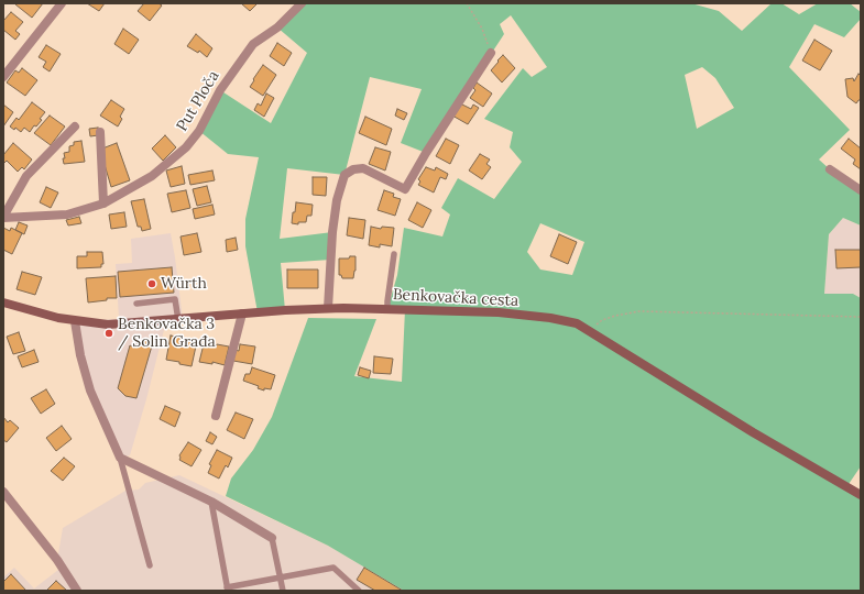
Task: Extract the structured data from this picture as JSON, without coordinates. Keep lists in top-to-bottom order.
{
  "streets": {
    "main road": ["Benkovačka cesta"],
    "street": ["Put Ploča"]
  },
  "places": ["Würth", "Benkovačka 3 / Solin Građa"]
}
